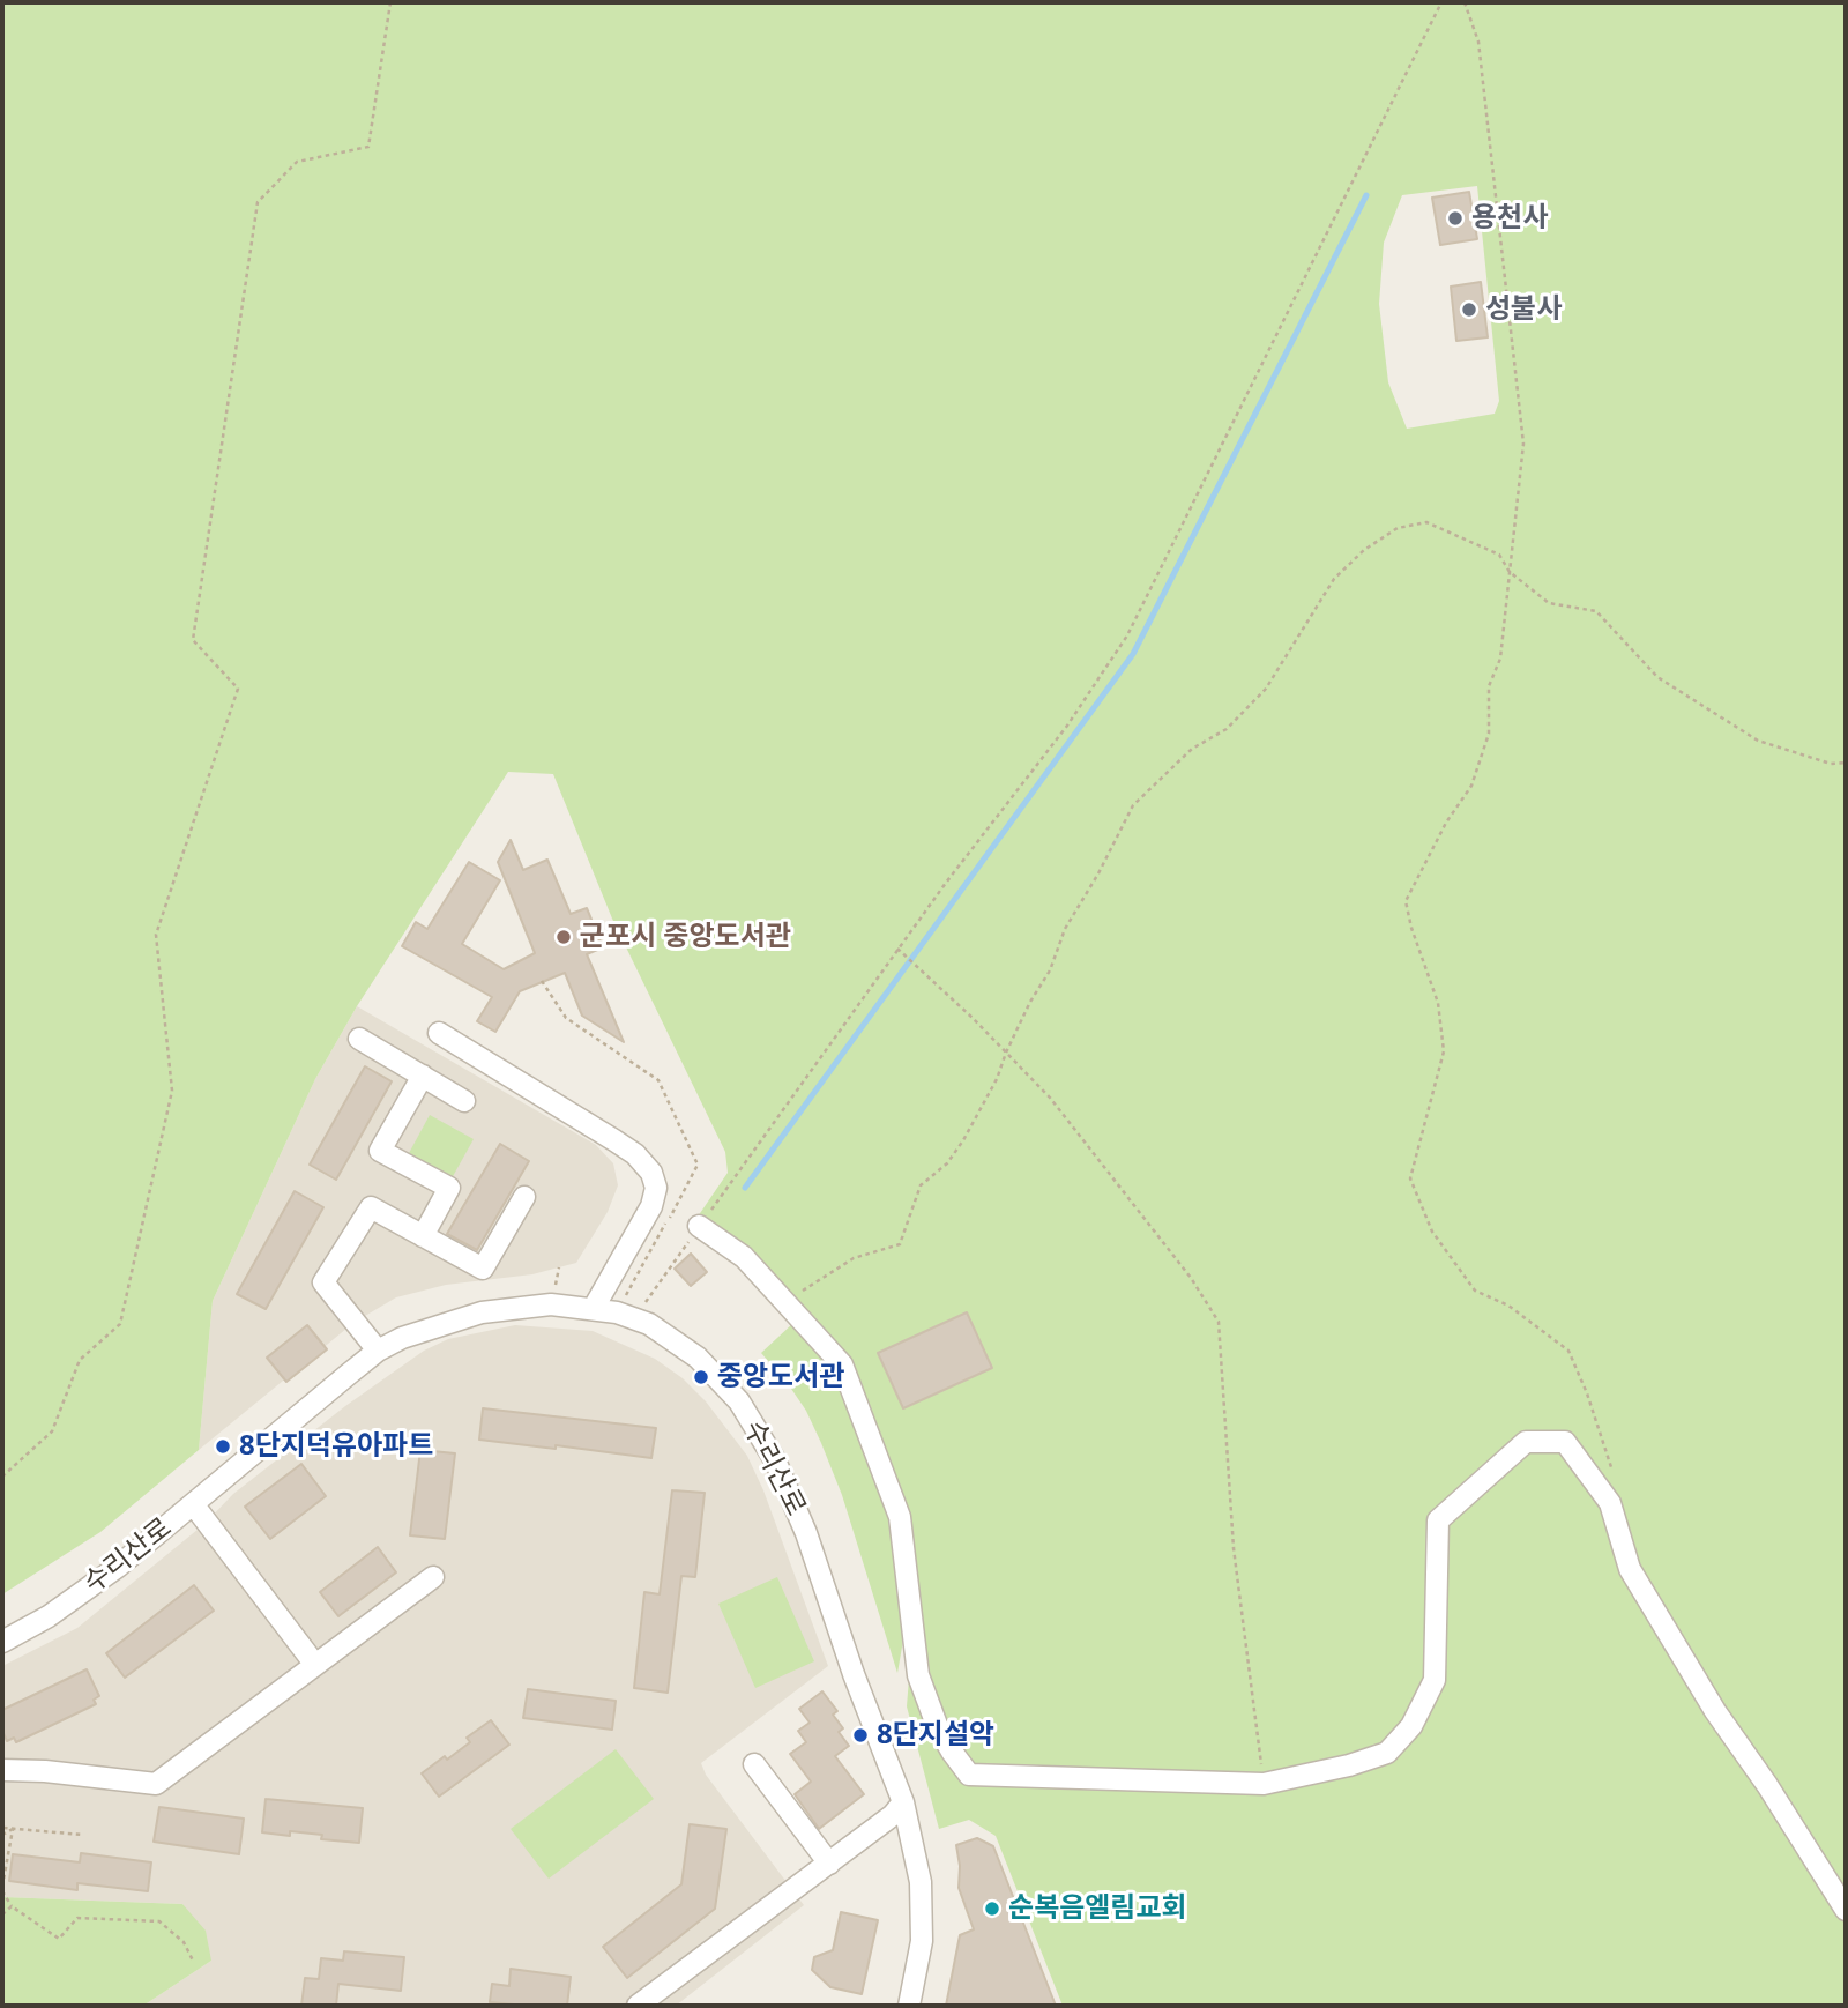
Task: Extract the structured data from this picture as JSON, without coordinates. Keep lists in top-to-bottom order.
{
  "streets": {
    "street": ["수리산로"]
  },
  "places": [
    "용천사",
    "성불사",
    "군포시 중앙도서관",
    "중앙도서관",
    "8단지덕유아파트",
    "8단지설악",
    "순복음엘림교회"
  ]
}
